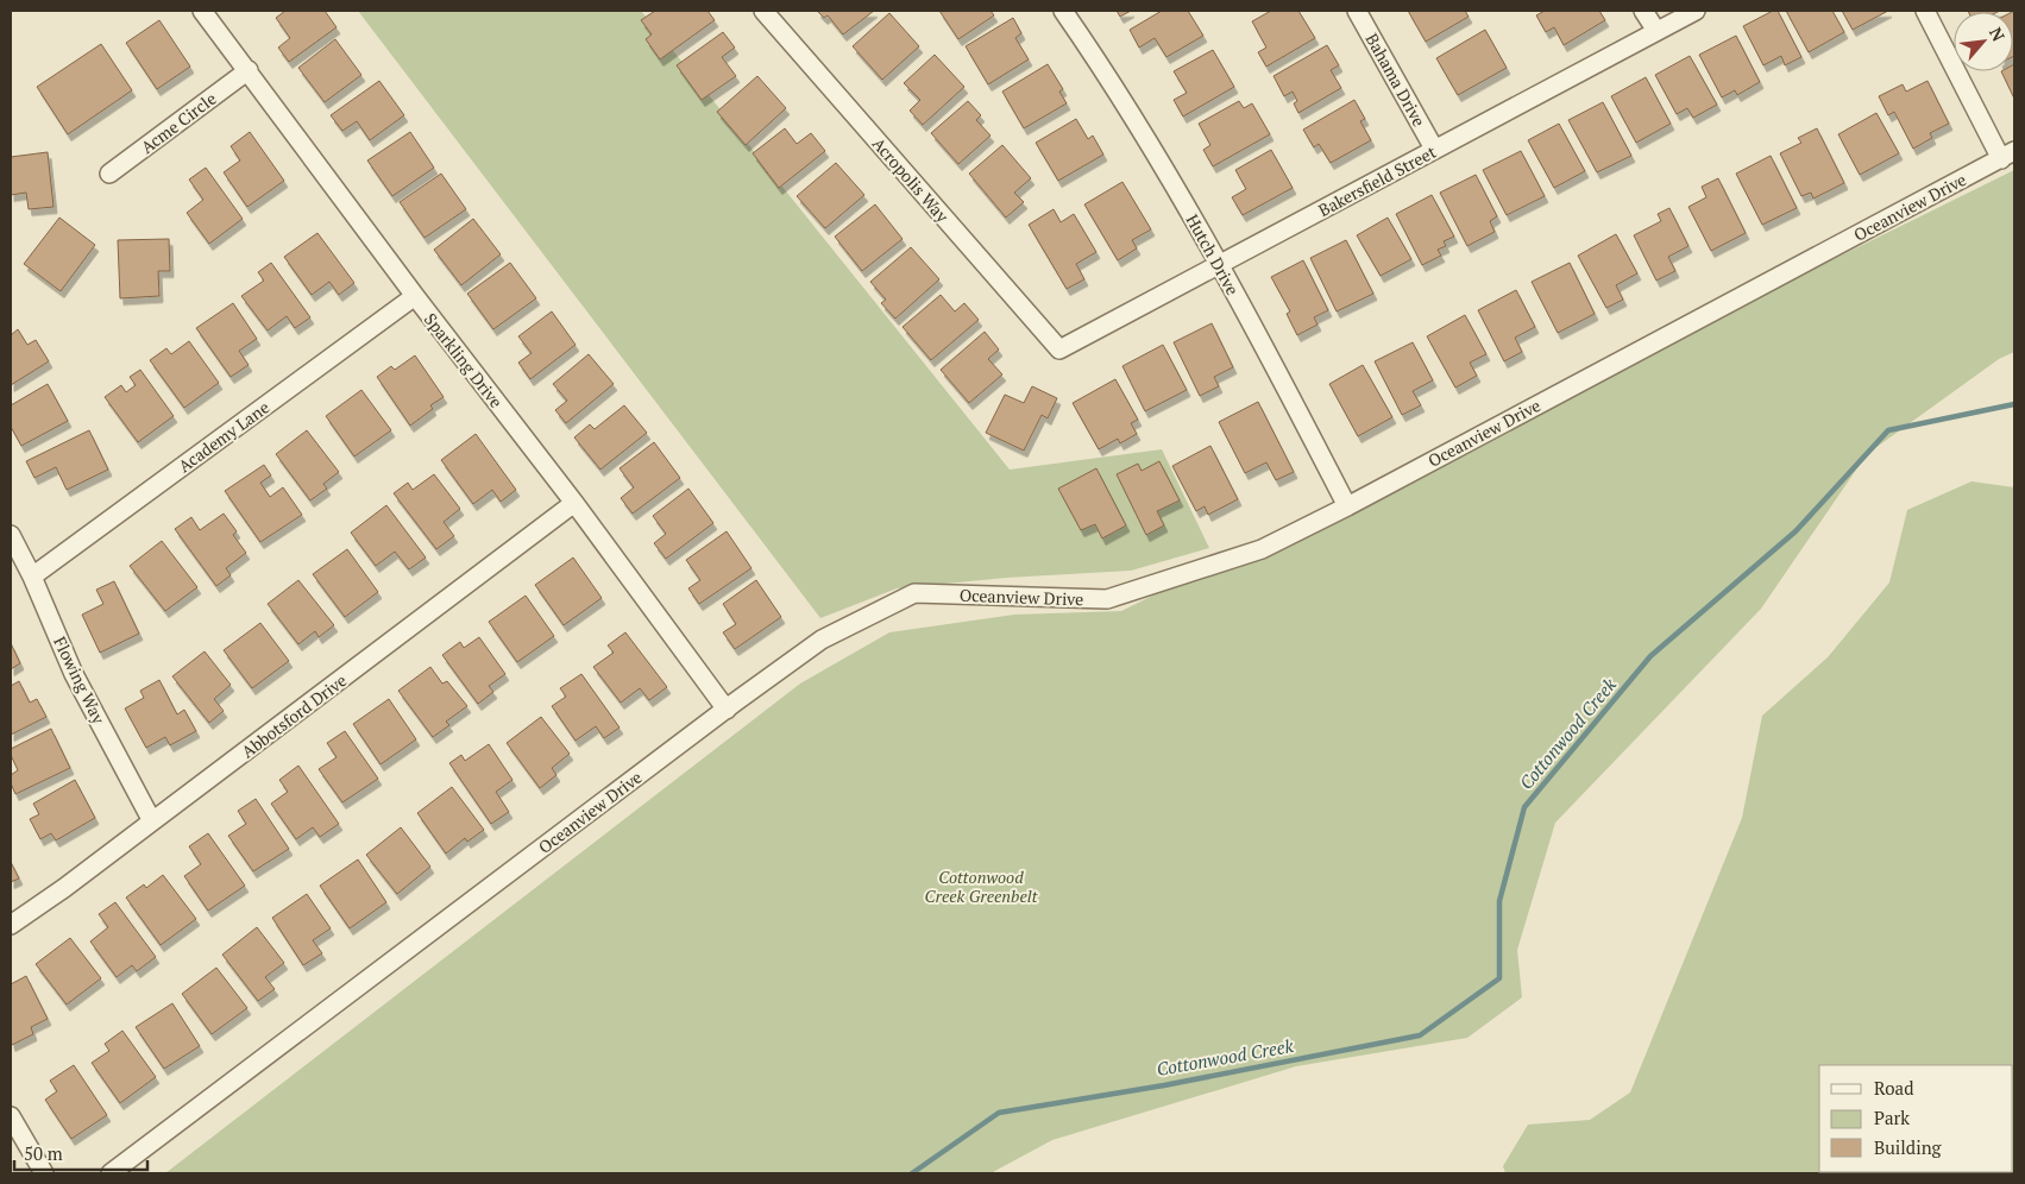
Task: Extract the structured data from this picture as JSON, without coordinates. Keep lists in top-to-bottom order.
{
  "streets": {
    "street": [
      "Bahama Drive",
      "Acme Circle",
      "Acropolis Way",
      "Bakersfield Street",
      "Oceanview Drive",
      "Hutch Drive",
      "Sparkling Drive",
      "Academy Lane",
      "Flowing Way",
      "Abbotsford Drive"
    ]
  },
  "crossings": [
    ["Bahama Drive", "Bakersfield Street"],
    ["Acme Circle", "Sparkling Drive"],
    ["Acropolis Way", "Bakersfield Street"],
    ["Bakersfield Street", "Hutch Drive"],
    ["Oceanview Drive", "Hutch Drive"],
    ["Oceanview Drive", "Sparkling Drive"],
    ["Sparkling Drive", "Academy Lane"],
    ["Sparkling Drive", "Abbotsford Drive"],
    ["Academy Lane", "Flowing Way"],
    ["Flowing Way", "Abbotsford Drive"]
  ],
  "water": ["Cottonwood Creek"],
  "parks": ["Cottonwood Creek Greenbelt"],
  "legend": ["Road", "Park", "Building"],
  "scale_bar": "50 m",
  "north": "top right"
}
